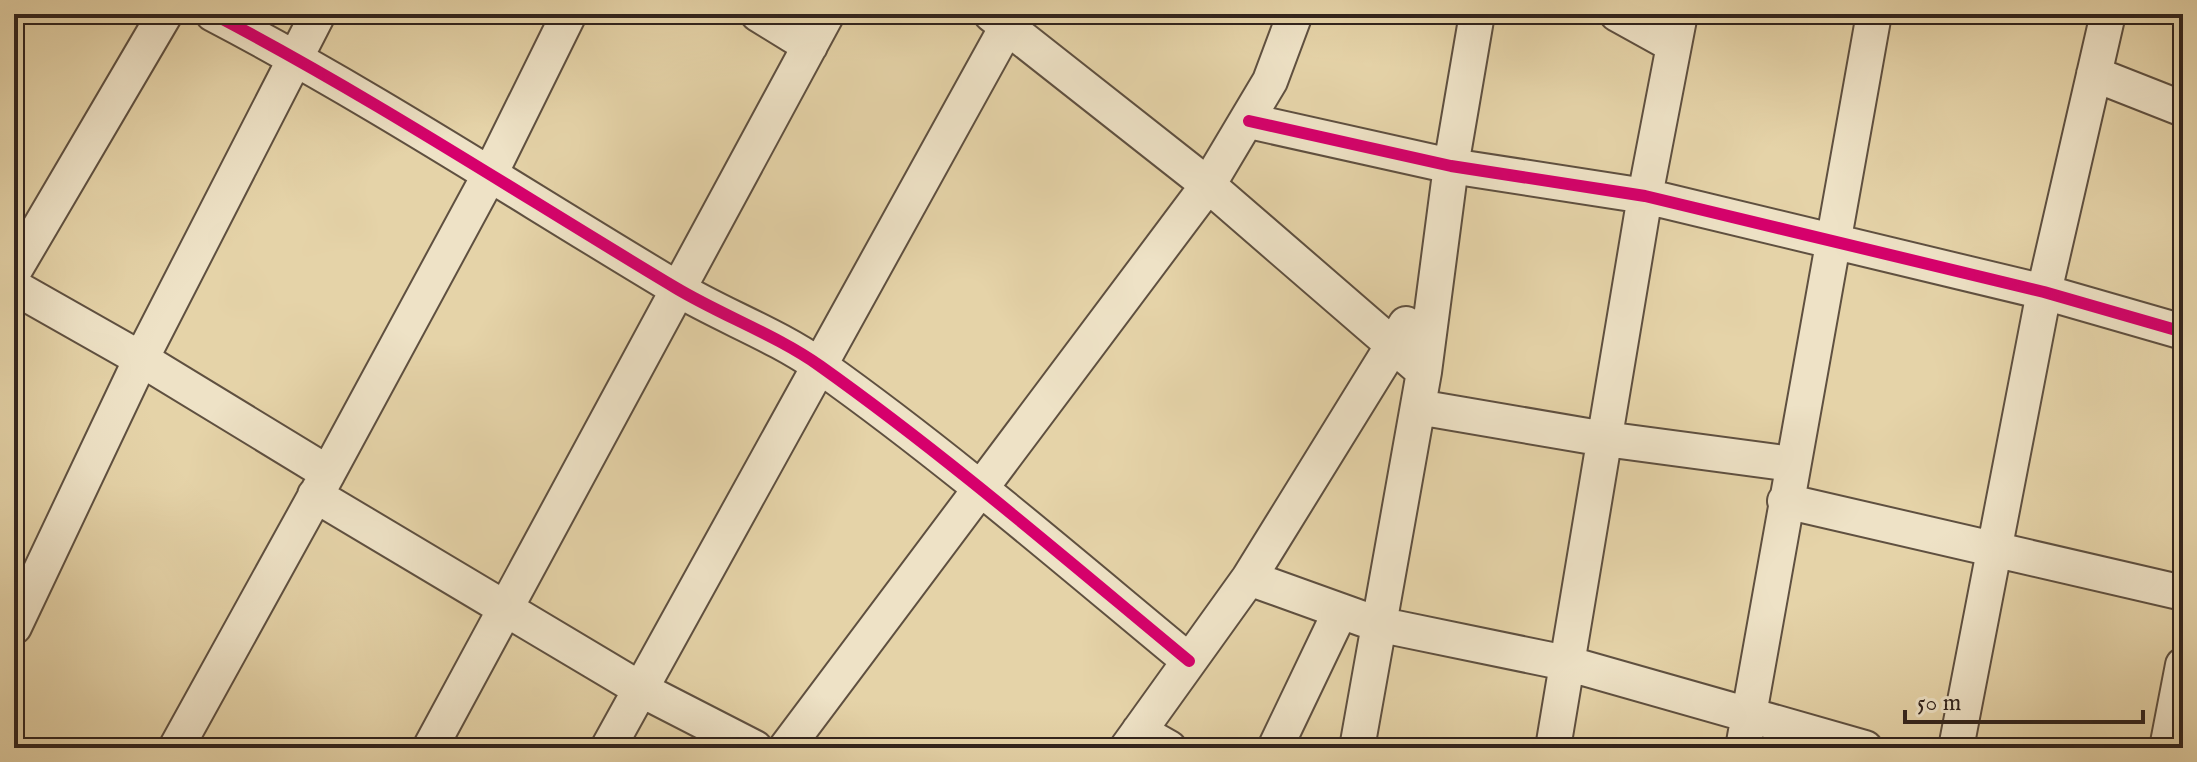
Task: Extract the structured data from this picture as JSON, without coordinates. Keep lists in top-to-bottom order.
{
  "scale_bar": "50 m"
}
